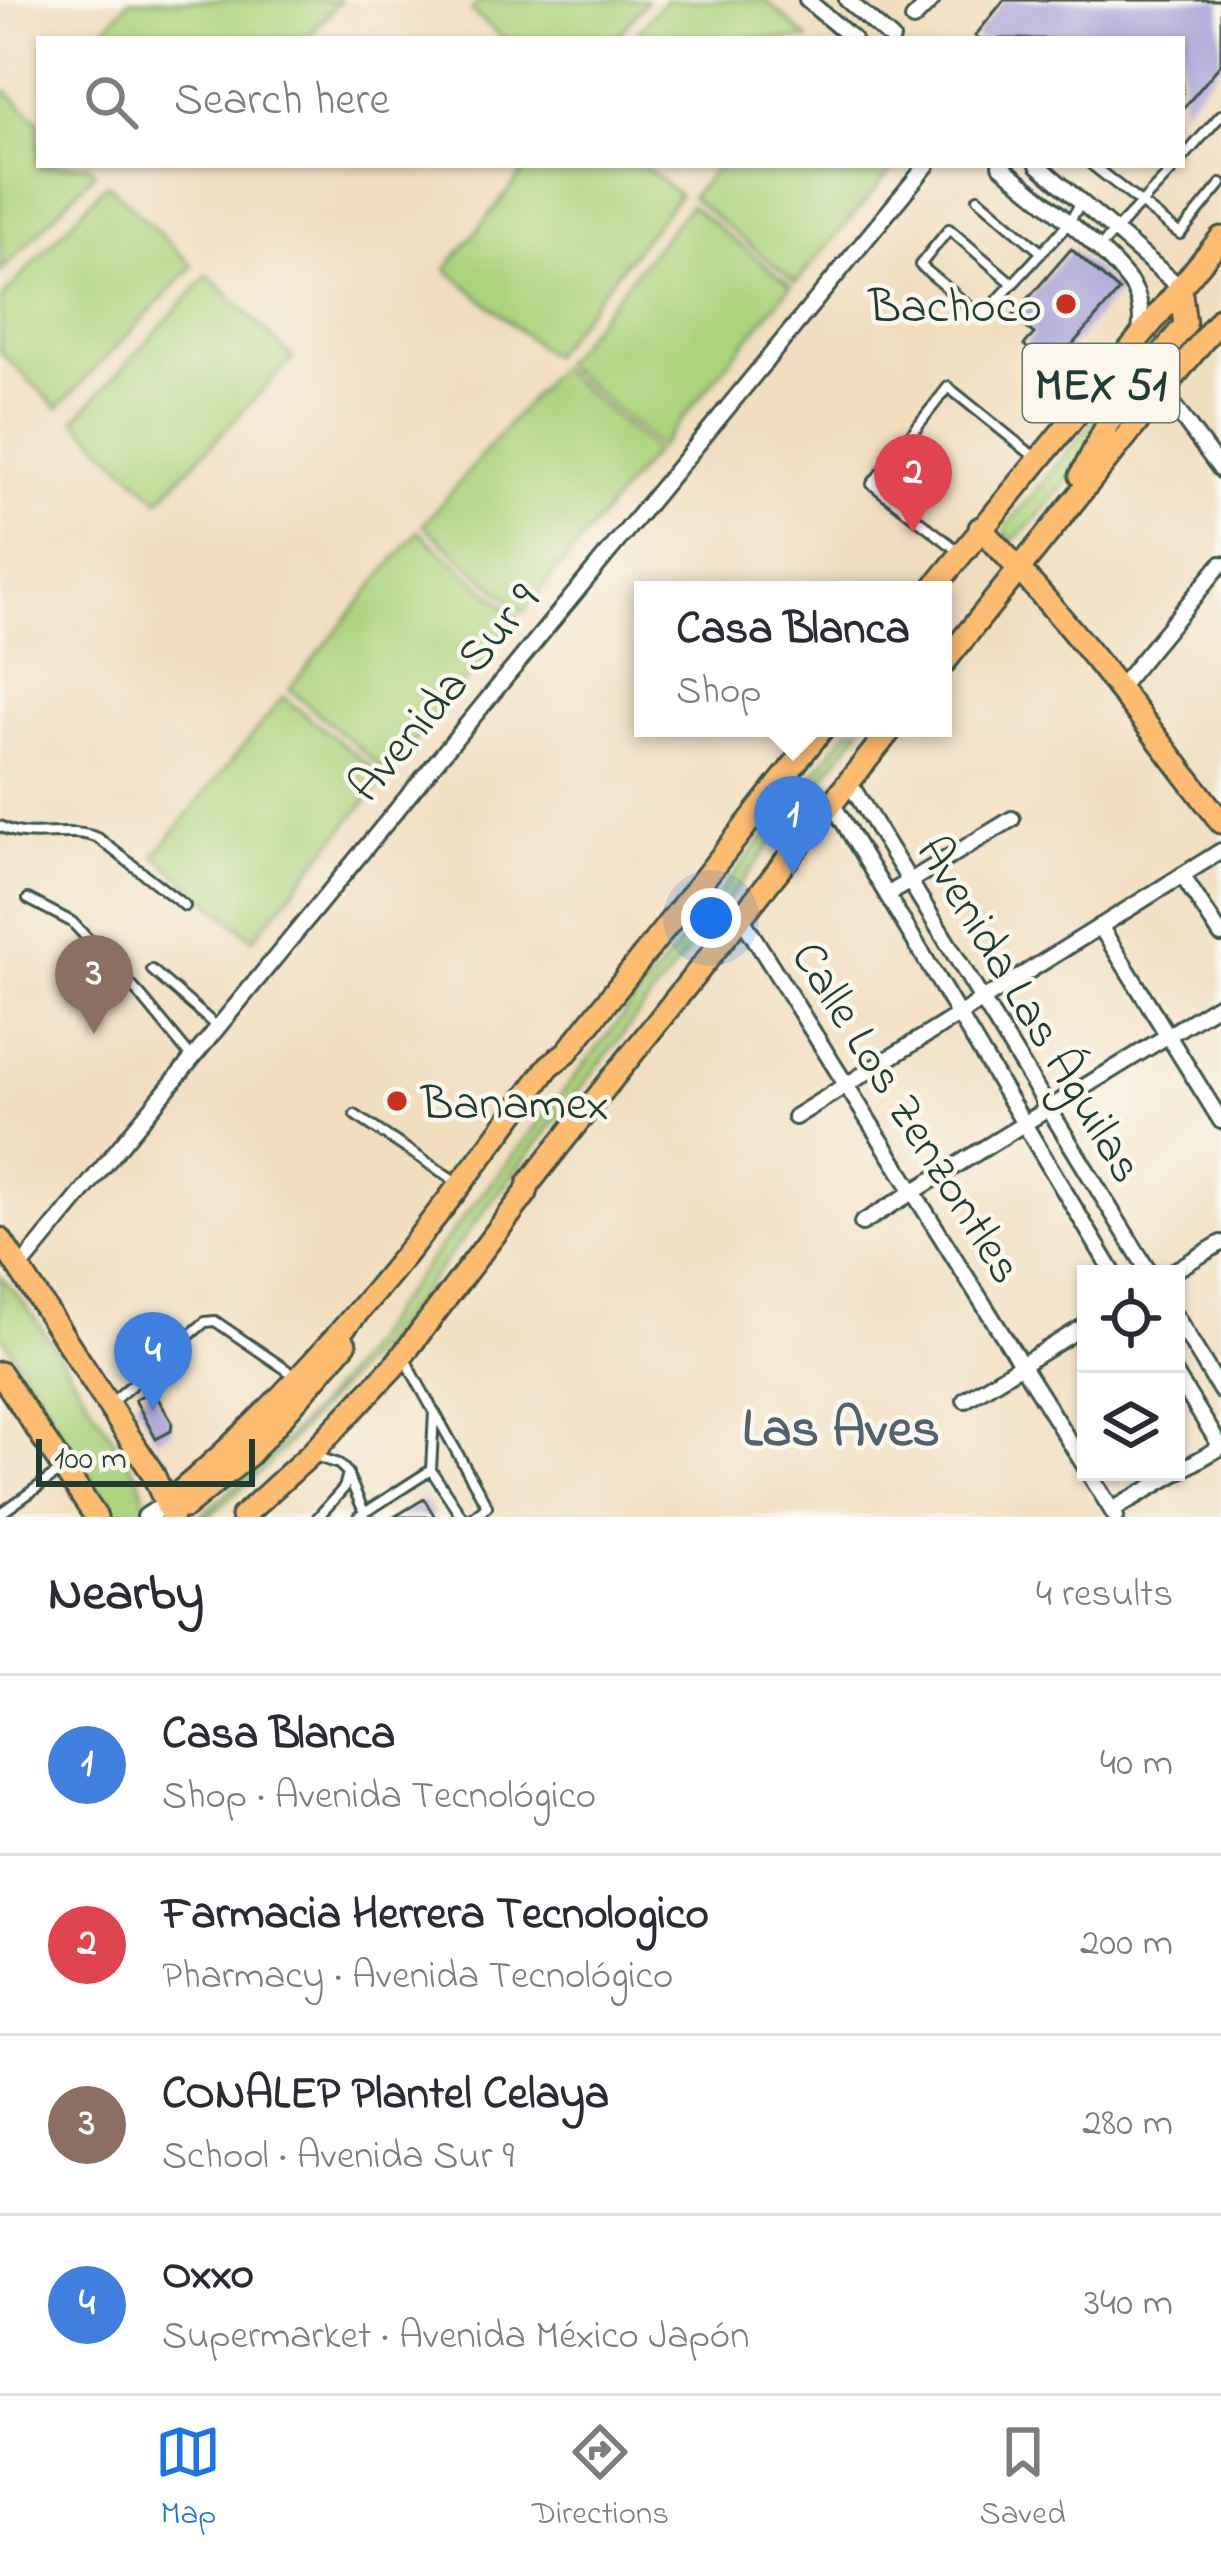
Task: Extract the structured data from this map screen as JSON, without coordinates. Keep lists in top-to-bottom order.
{
  "streets": {
    "main road": ["MEX 51"],
    "street": ["Avenida Sur 9", "Avenida Las Águilas", "Calle Los Zenzontles"]
  },
  "districts": ["Las Aves"],
  "places": ["Bachoco", "Banamex"],
  "scale_bar": "100 m",
  "page": {
    "search": "Search here",
    "pins": [
      "2",
      "1",
      "3",
      "4"
    ],
    "popup": ["Casa Blanca", "Shop"],
    "scale": "100 m",
    "heading": ["Nearby", "4 results"],
    "list": [
      {
        "mark": "1",
        "name": "Casa Blanca",
        "note": "Shop · Avenida Tecnológico",
        "value": "40 m"
      },
      {
        "mark": "2",
        "name": "Farmacia Herrera Tecnologico",
        "note": "Pharmacy · Avenida Tecnológico",
        "value": "200 m"
      },
      {
        "mark": "3",
        "name": "CONALEP Plantel Celaya",
        "note": "School · Avenida Sur 9",
        "value": "280 m"
      },
      {
        "mark": "4",
        "name": "Oxxo",
        "note": "Supermarket · Avenida México Japón",
        "value": "340 m"
      }
    ],
    "nav": ["Map", "Directions", "Saved"]
  }
}
